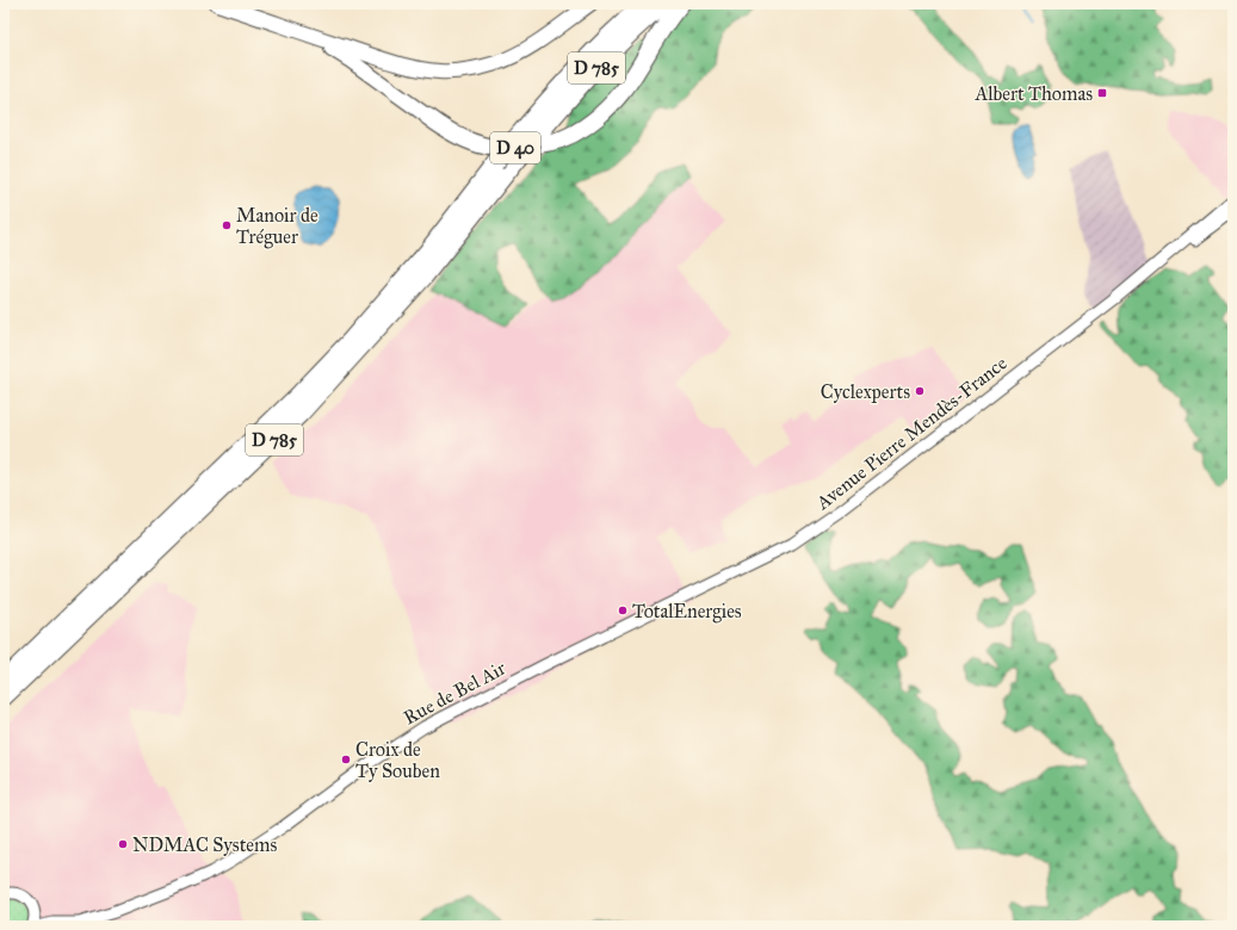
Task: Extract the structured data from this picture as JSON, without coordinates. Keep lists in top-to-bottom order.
{
  "streets": {
    "highway": ["D 785", "D 40"],
    "street": ["Avenue Pierre Mendès-France", "Rue de Bel Air"]
  },
  "crossings": [
    ["Avenue Pierre Mendès-France", "Rue de Bel Air"]
  ],
  "places": {
    "transit": ["Albert Thomas"],
    "other": [
      "Manoir de Tréguer",
      "Cyclexperts",
      "TotalEnergies",
      "Croix de Ty Souben",
      "NDMAC Systems"
    ]
  }
}
